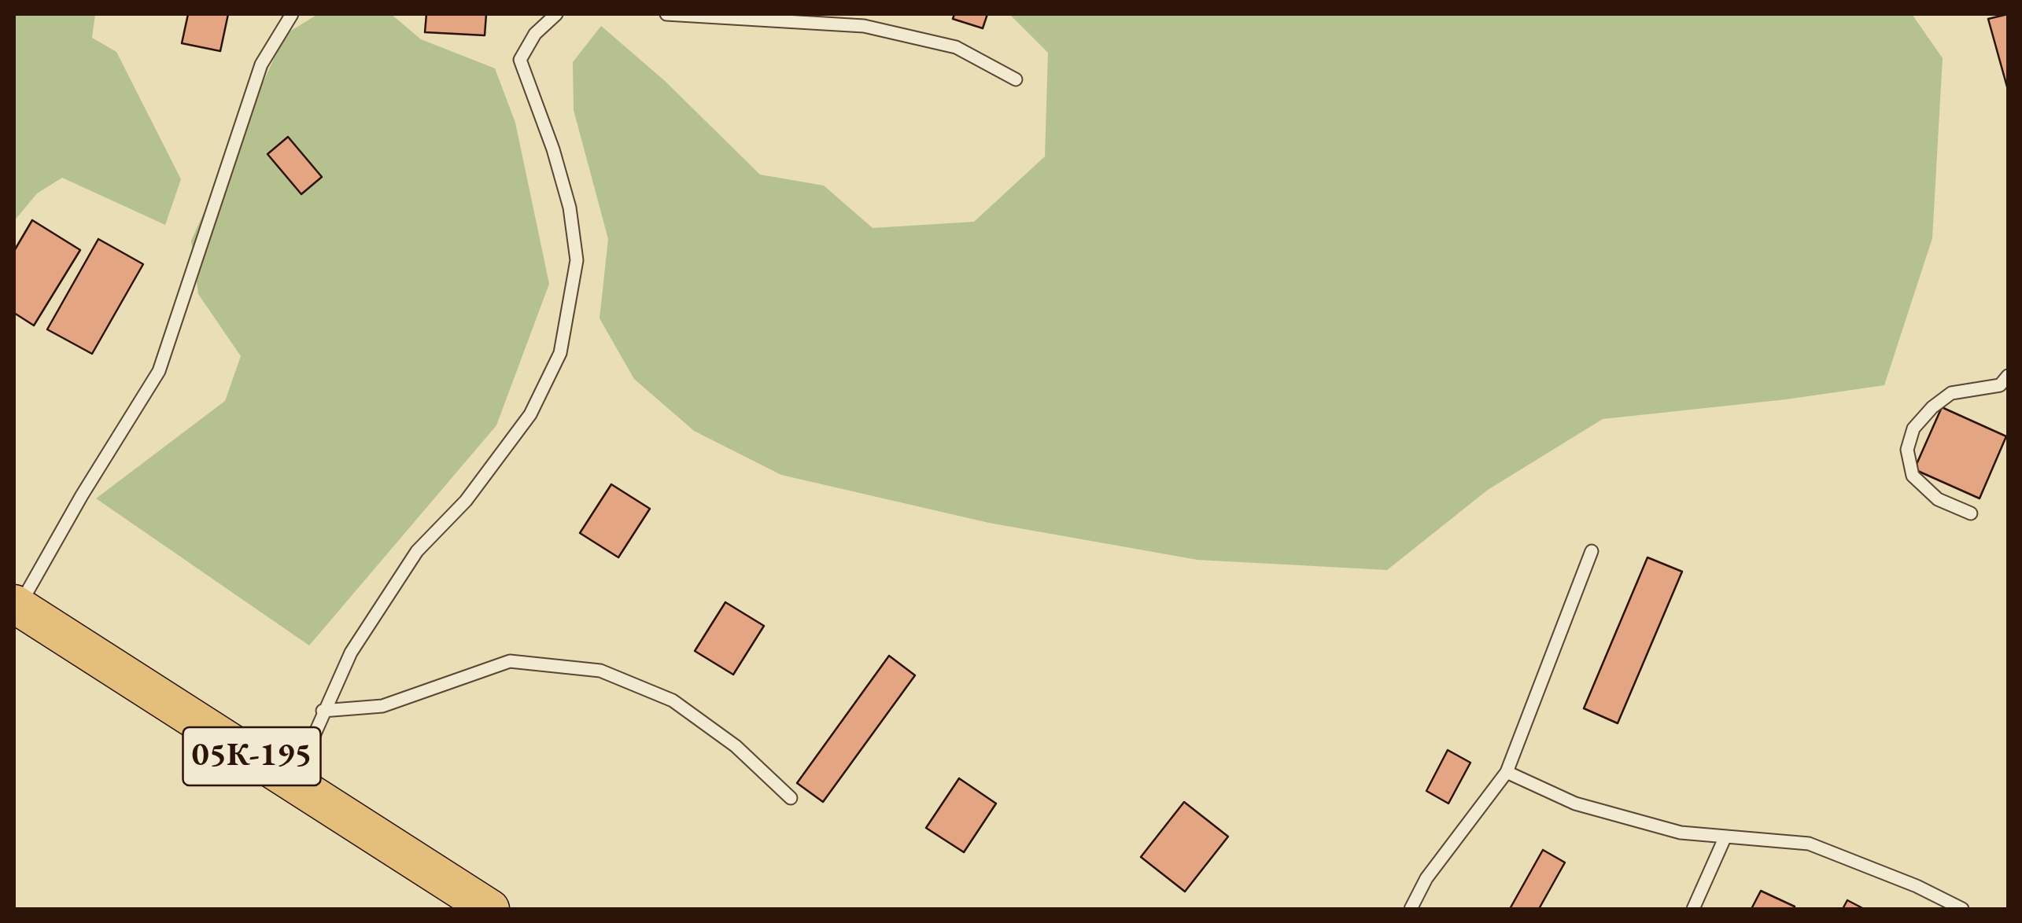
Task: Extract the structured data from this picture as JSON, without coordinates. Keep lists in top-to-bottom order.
{
  "streets": {
    "main road": ["05К-195"]
  }
}
